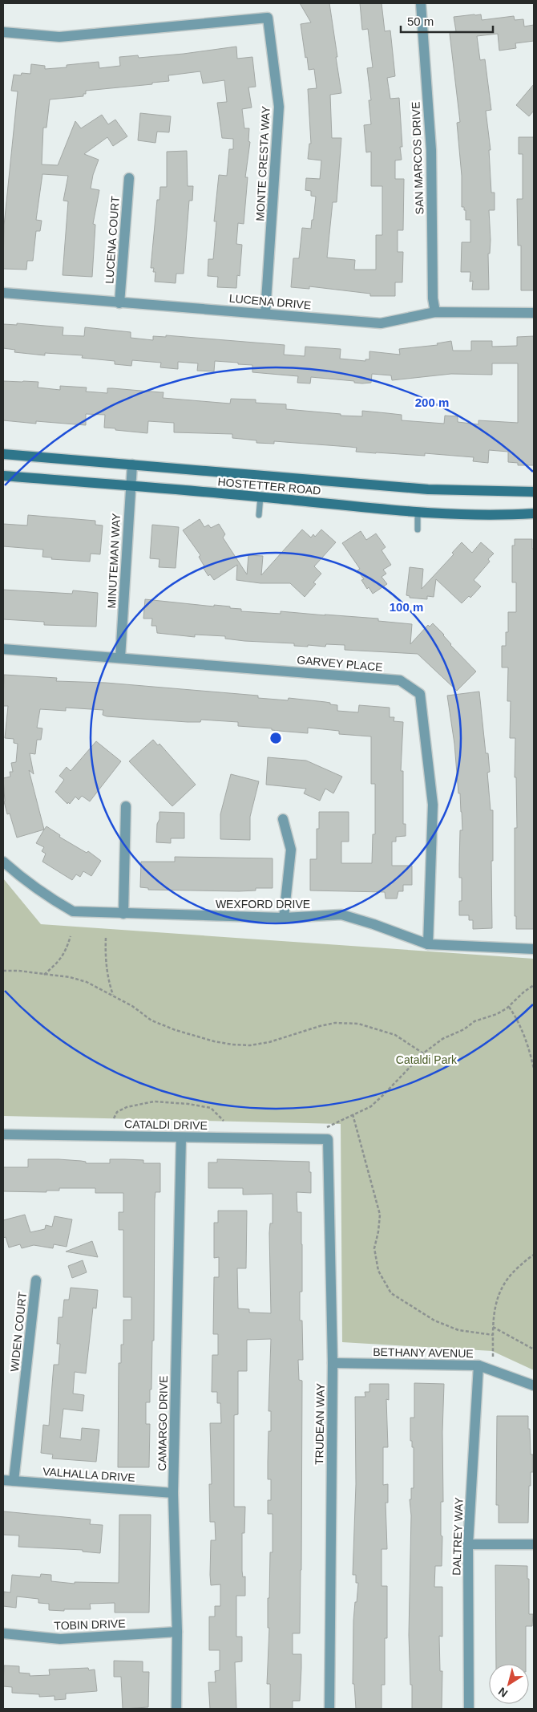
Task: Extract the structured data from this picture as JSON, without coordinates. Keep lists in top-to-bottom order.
{
  "streets": {
    "main road": ["HOSTETTER ROAD"],
    "street": [
      "SAN MARCOS DRIVE",
      "MONTE CRESTA WAY",
      "LUCENA COURT",
      "LUCENA DRIVE",
      "MINUTEMAN WAY",
      "GARVEY PLACE",
      "WEXFORD DRIVE",
      "CATALDI DRIVE",
      "WIDEN COURT",
      "BETHANY AVENUE",
      "CAMARGO DRIVE",
      "TRUDEAN WAY",
      "VALHALLA DRIVE",
      "DALTREY WAY",
      "TOBIN DRIVE"
    ]
  },
  "crossings": [
    ["SAN MARCOS DRIVE", "LUCENA DRIVE"],
    ["MONTE CRESTA WAY", "LUCENA DRIVE"],
    ["LUCENA COURT", "LUCENA DRIVE"],
    ["HOSTETTER ROAD", "MINUTEMAN WAY"],
    ["MINUTEMAN WAY", "GARVEY PLACE"],
    ["GARVEY PLACE", "WEXFORD DRIVE"],
    ["CATALDI DRIVE", "CAMARGO DRIVE"],
    ["CATALDI DRIVE", "TRUDEAN WAY"],
    ["WIDEN COURT", "VALHALLA DRIVE"],
    ["BETHANY AVENUE", "TRUDEAN WAY"],
    ["BETHANY AVENUE", "DALTREY WAY"],
    ["CAMARGO DRIVE", "VALHALLA DRIVE"],
    ["CAMARGO DRIVE", "TOBIN DRIVE"]
  ],
  "parks": ["Cataldi Park"],
  "scale_bar": "50 m",
  "north": "bottom left",
  "rings": ["200 m", "100 m"]
}
